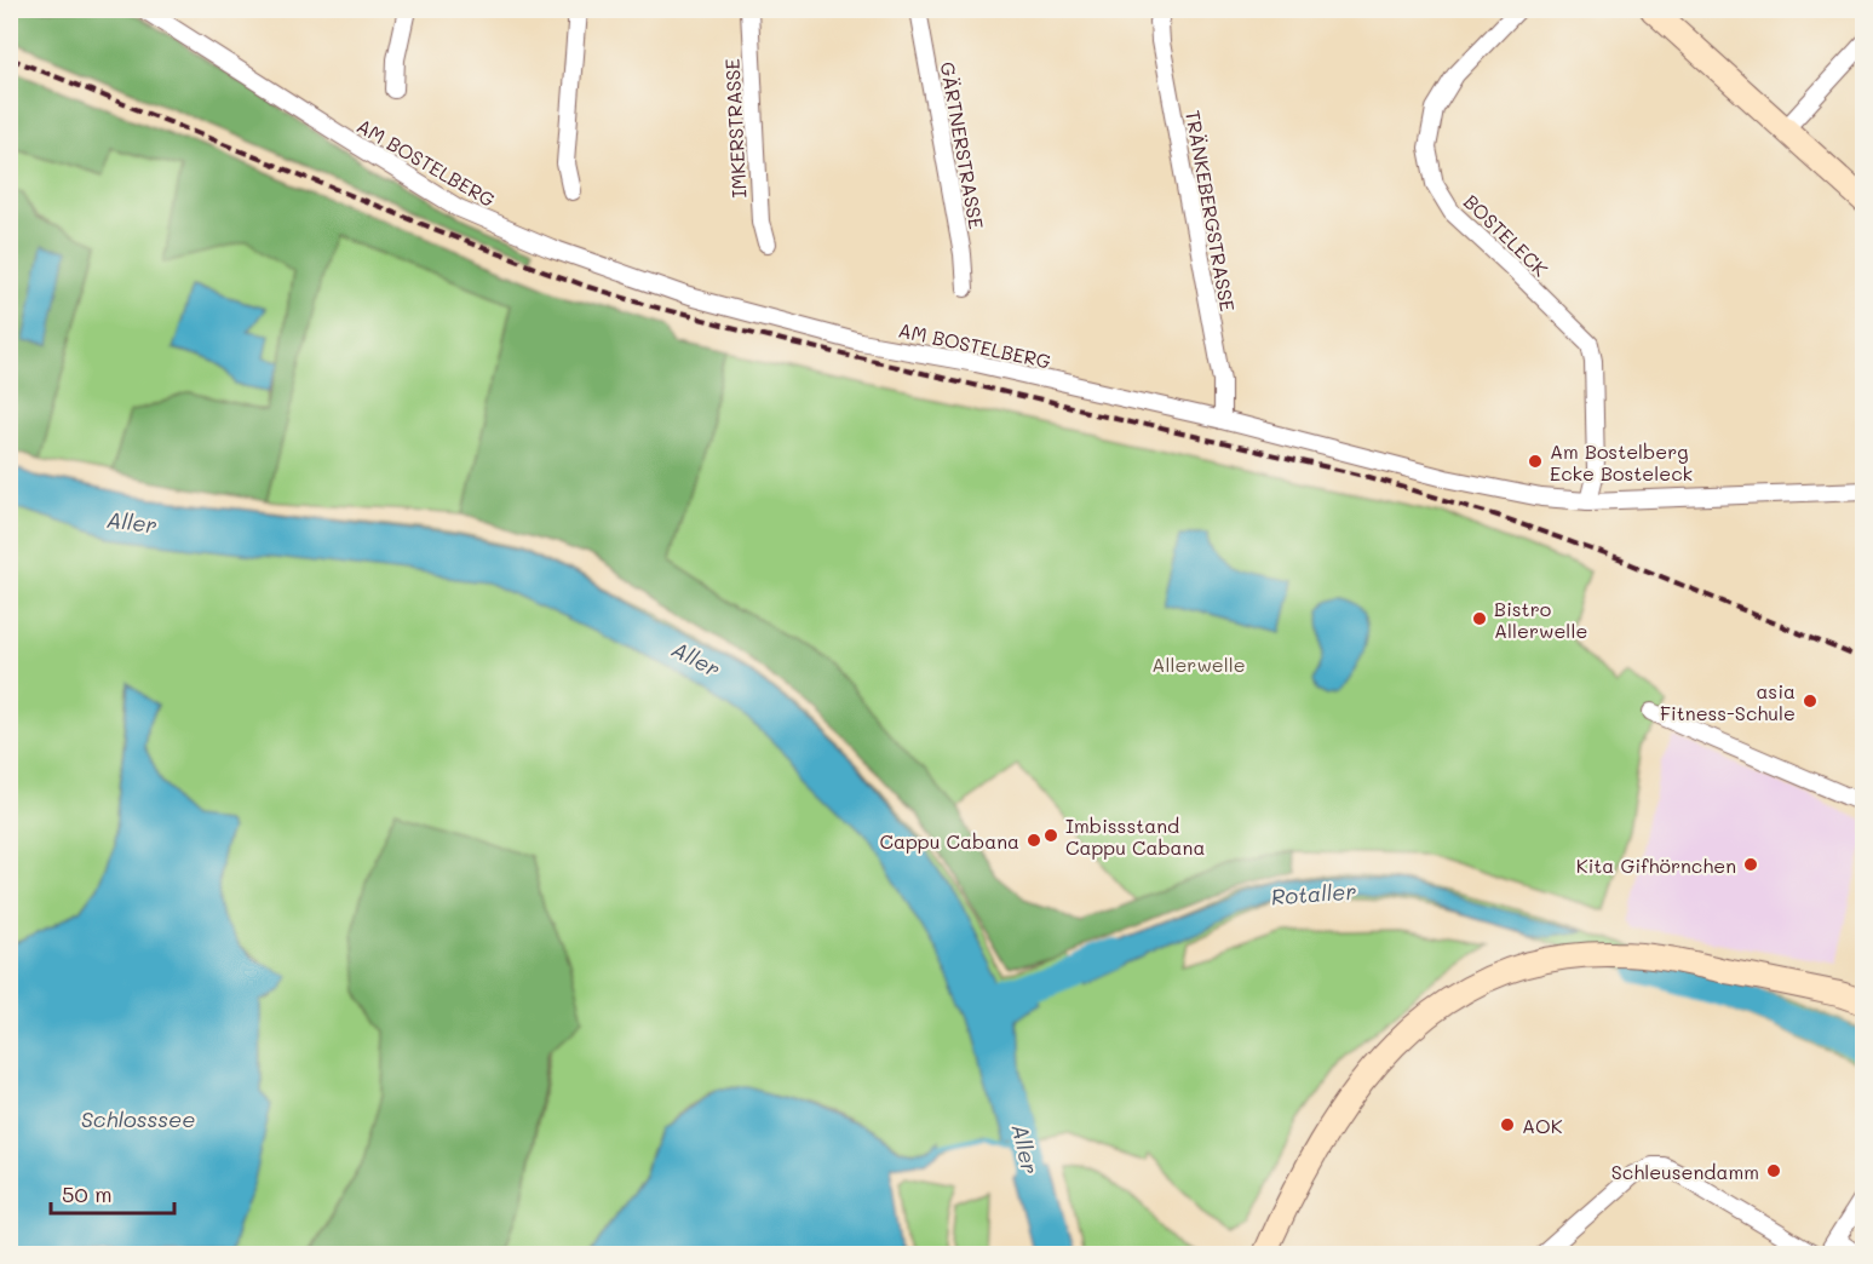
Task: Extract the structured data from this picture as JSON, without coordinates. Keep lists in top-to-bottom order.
{
  "streets": {
    "street": [
      "IMKERSTRASSE",
      "GÄRTNERSTRASSE",
      "AM BOSTELBERG",
      "TRÄNKEBERGSTRASSE",
      "BOSTELECK"
    ]
  },
  "crossings": [
    ["AM BOSTELBERG", "TRÄNKEBERGSTRASSE"],
    ["AM BOSTELBERG", "BOSTELECK"]
  ],
  "water": ["Aller", "Rotaller", "Schlosssee"],
  "parks": ["Allerwelle"],
  "places": [
    "Am Bostelberg Ecke Bosteleck",
    "Bistro Allerwelle",
    "asia Fitness-Schule",
    "Imbissstand Cappu Cabana",
    "Cappu Cabana",
    "Kita Gifhörnchen",
    "AOK",
    "Schleusendamm"
  ],
  "scale_bar": "50 m"
}
